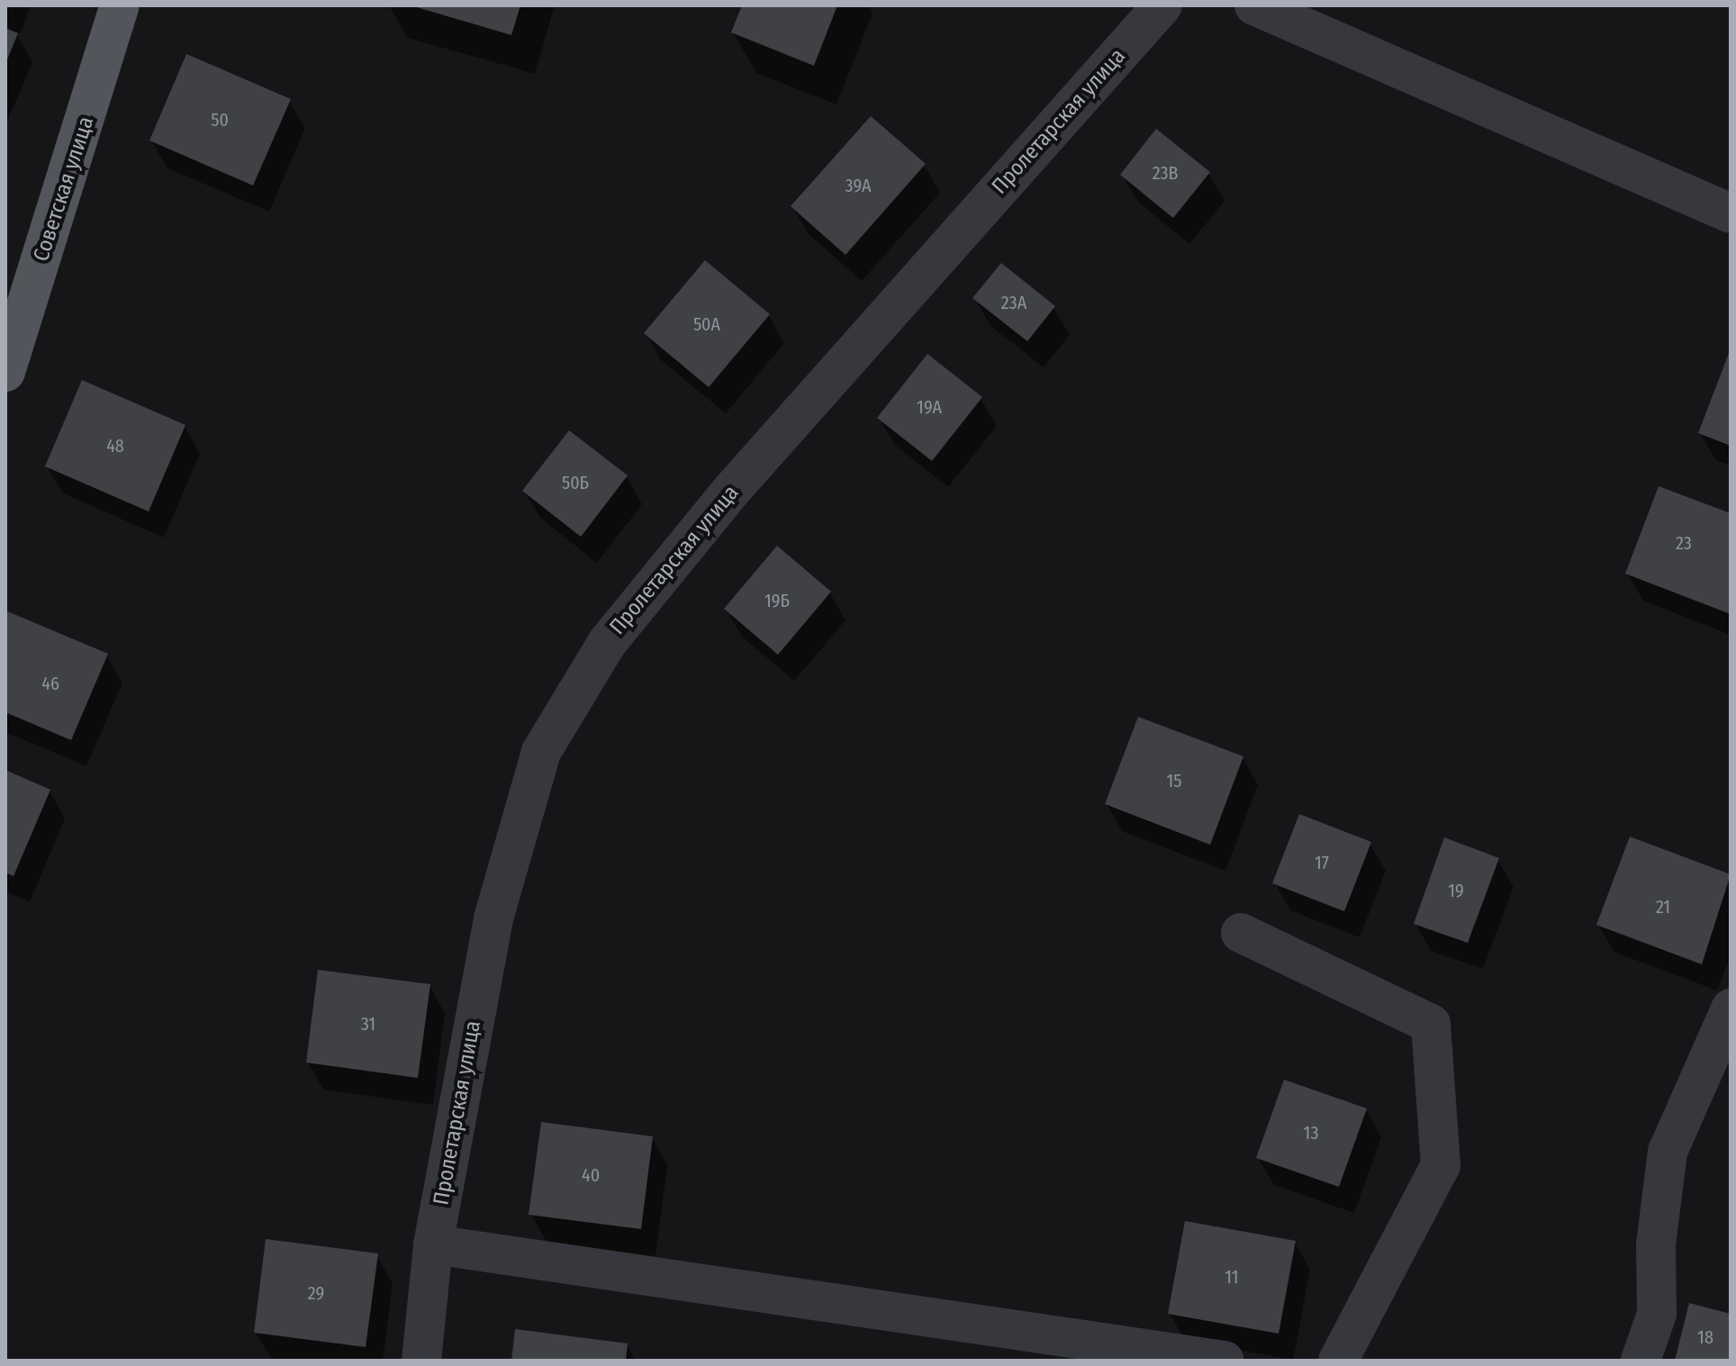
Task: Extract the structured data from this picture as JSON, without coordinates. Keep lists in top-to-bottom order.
{
  "streets": {
    "main road": ["Советская улица"],
    "street": ["Пролетарская улица"]
  },
  "house_numbers": [
    "50",
    "23В",
    "39А",
    "23А",
    "50А",
    "19А",
    "48",
    "50Б",
    "23",
    "19Б",
    "46",
    "15",
    "17",
    "19",
    "21",
    "31",
    "13",
    "40",
    "11",
    "29",
    "18"
  ]
}
